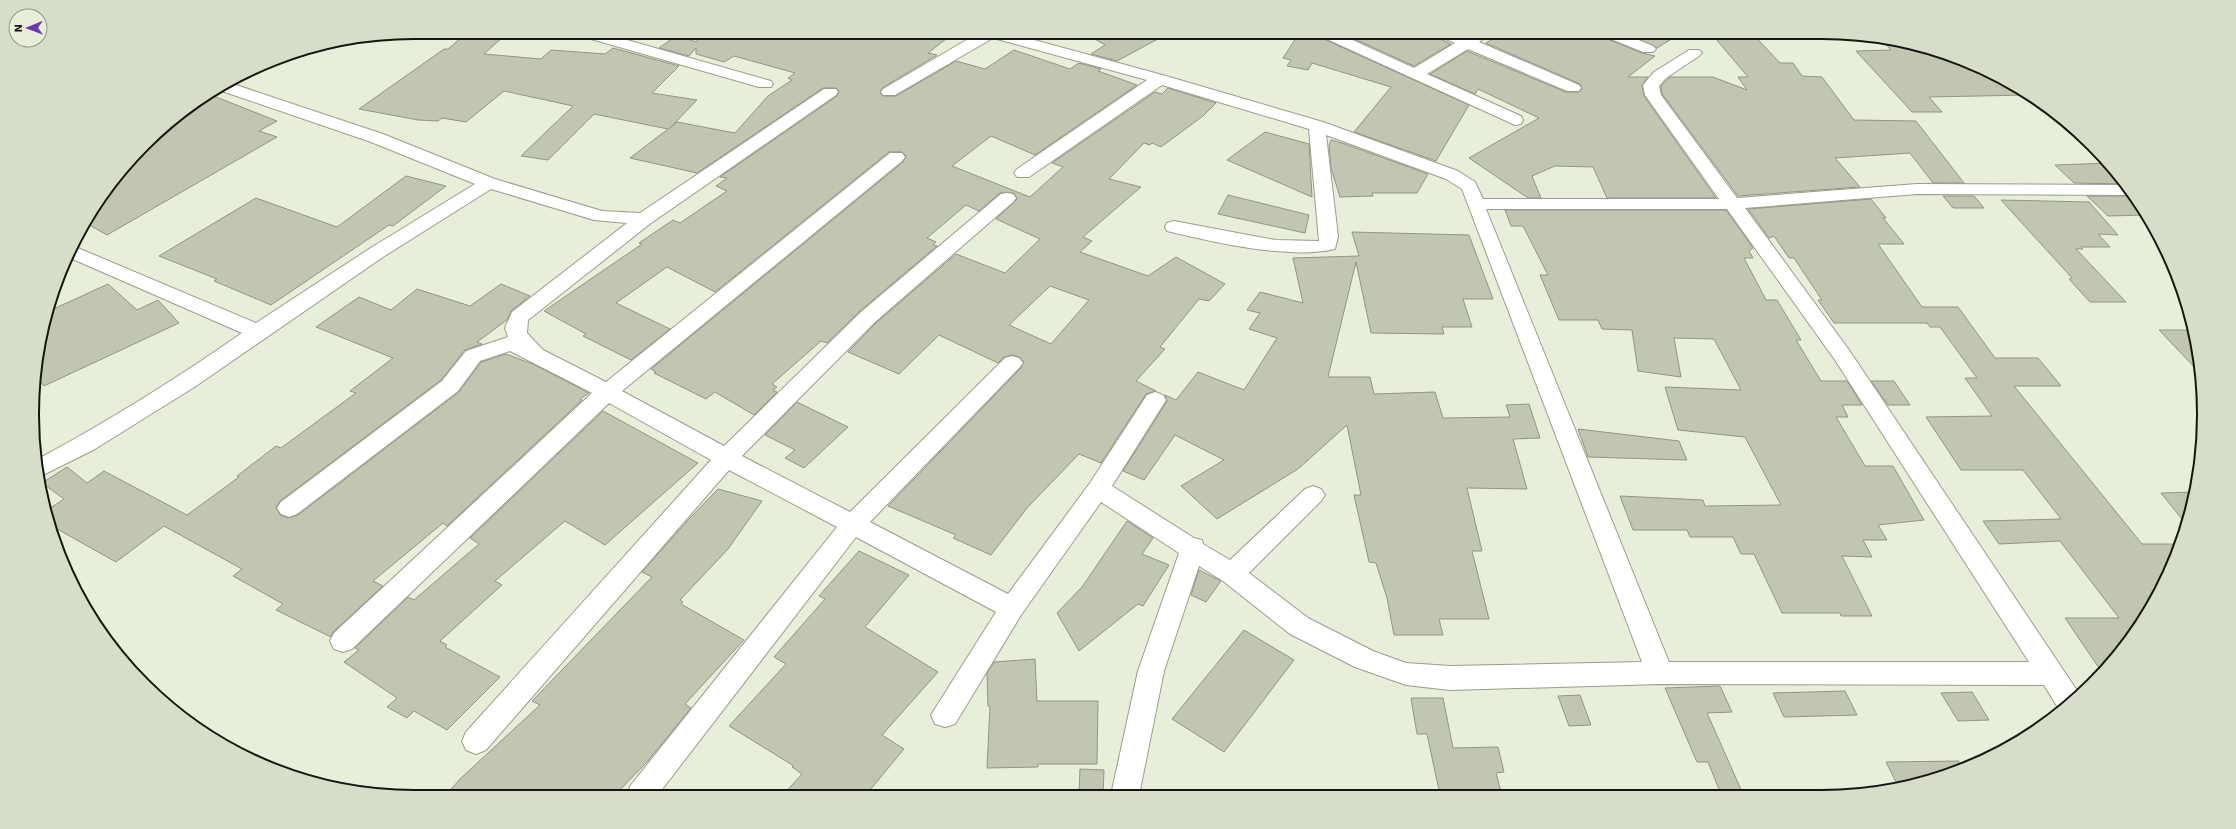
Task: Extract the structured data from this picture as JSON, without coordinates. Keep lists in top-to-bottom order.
{
  "north": "left"
}
